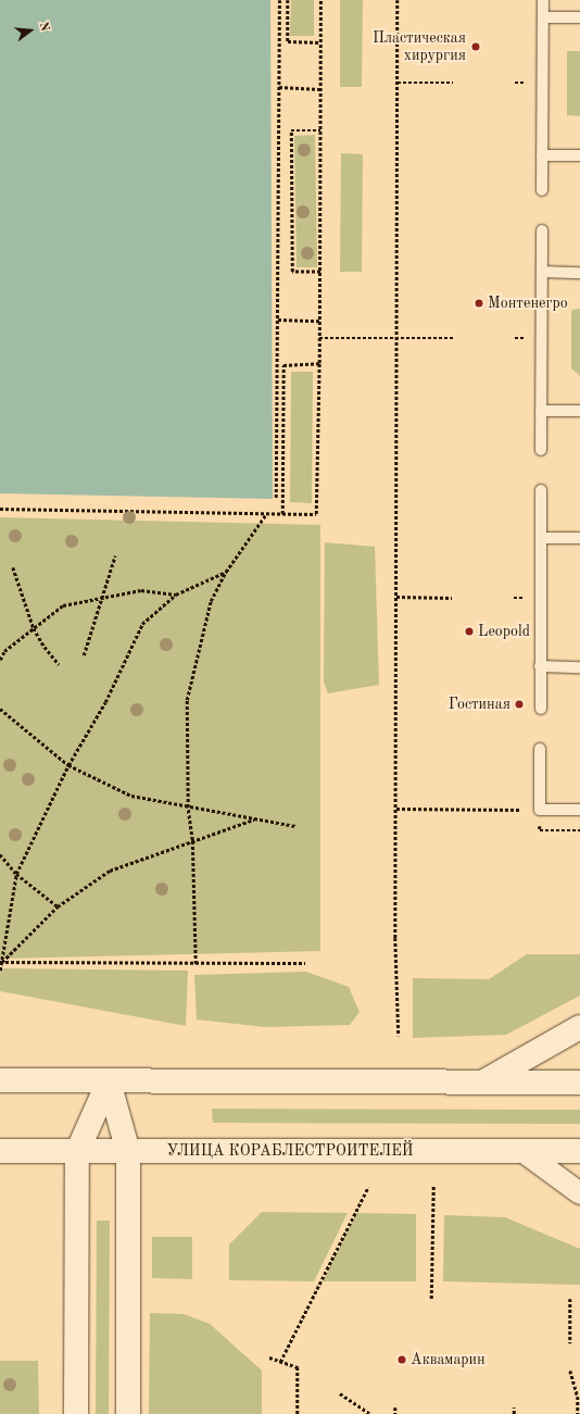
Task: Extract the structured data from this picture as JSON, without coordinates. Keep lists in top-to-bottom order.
{
  "streets": {
    "main road": ["УЛИЦА КОРАБЛЕСТРОИТЕЛЕЙ"]
  },
  "places": [
    "Пластическая хирургия",
    "Монтенегро",
    "Leopold",
    "Гостиная",
    "Аквамарин"
  ],
  "north": "right"
}
